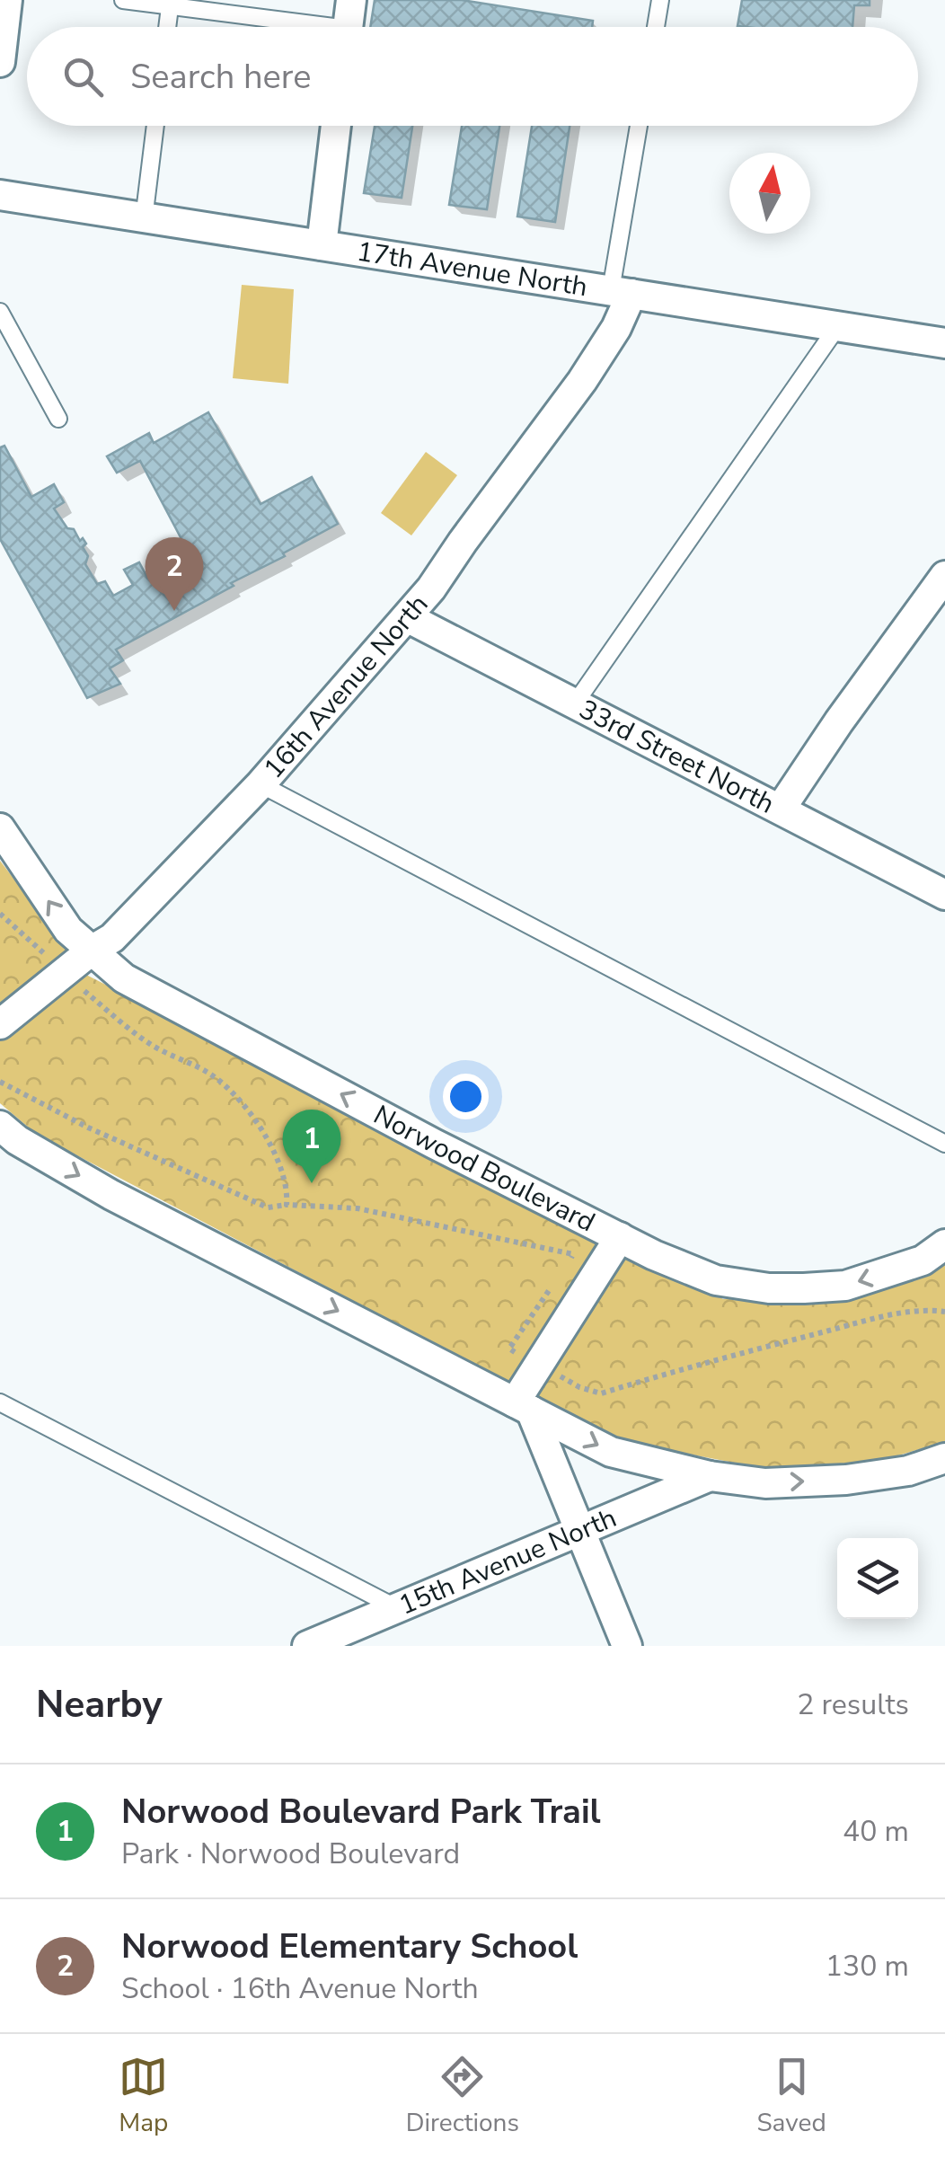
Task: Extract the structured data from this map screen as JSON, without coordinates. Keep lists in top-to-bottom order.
{
  "streets": {
    "street": [
      "17th Avenue North",
      "16th Avenue North",
      "33rd Street North",
      "Norwood Boulevard",
      "15th Avenue North"
    ]
  },
  "crossings": [
    ["17th Avenue North", "16th Avenue North"],
    ["16th Avenue North", "33rd Street North"],
    ["16th Avenue North", "Norwood Boulevard"]
  ],
  "north": "top",
  "page": {
    "search": "Search here",
    "pins": ["2", "1"],
    "heading": ["Nearby", "2 results"],
    "list": [
      {
        "mark": "1",
        "name": "Norwood Boulevard Park Trail",
        "note": "Park · Norwood Boulevard",
        "value": "40 m"
      },
      {
        "mark": "2",
        "name": "Norwood Elementary School",
        "note": "School · 16th Avenue North",
        "value": "130 m"
      }
    ],
    "nav": ["Map", "Directions", "Saved"]
  }
}
